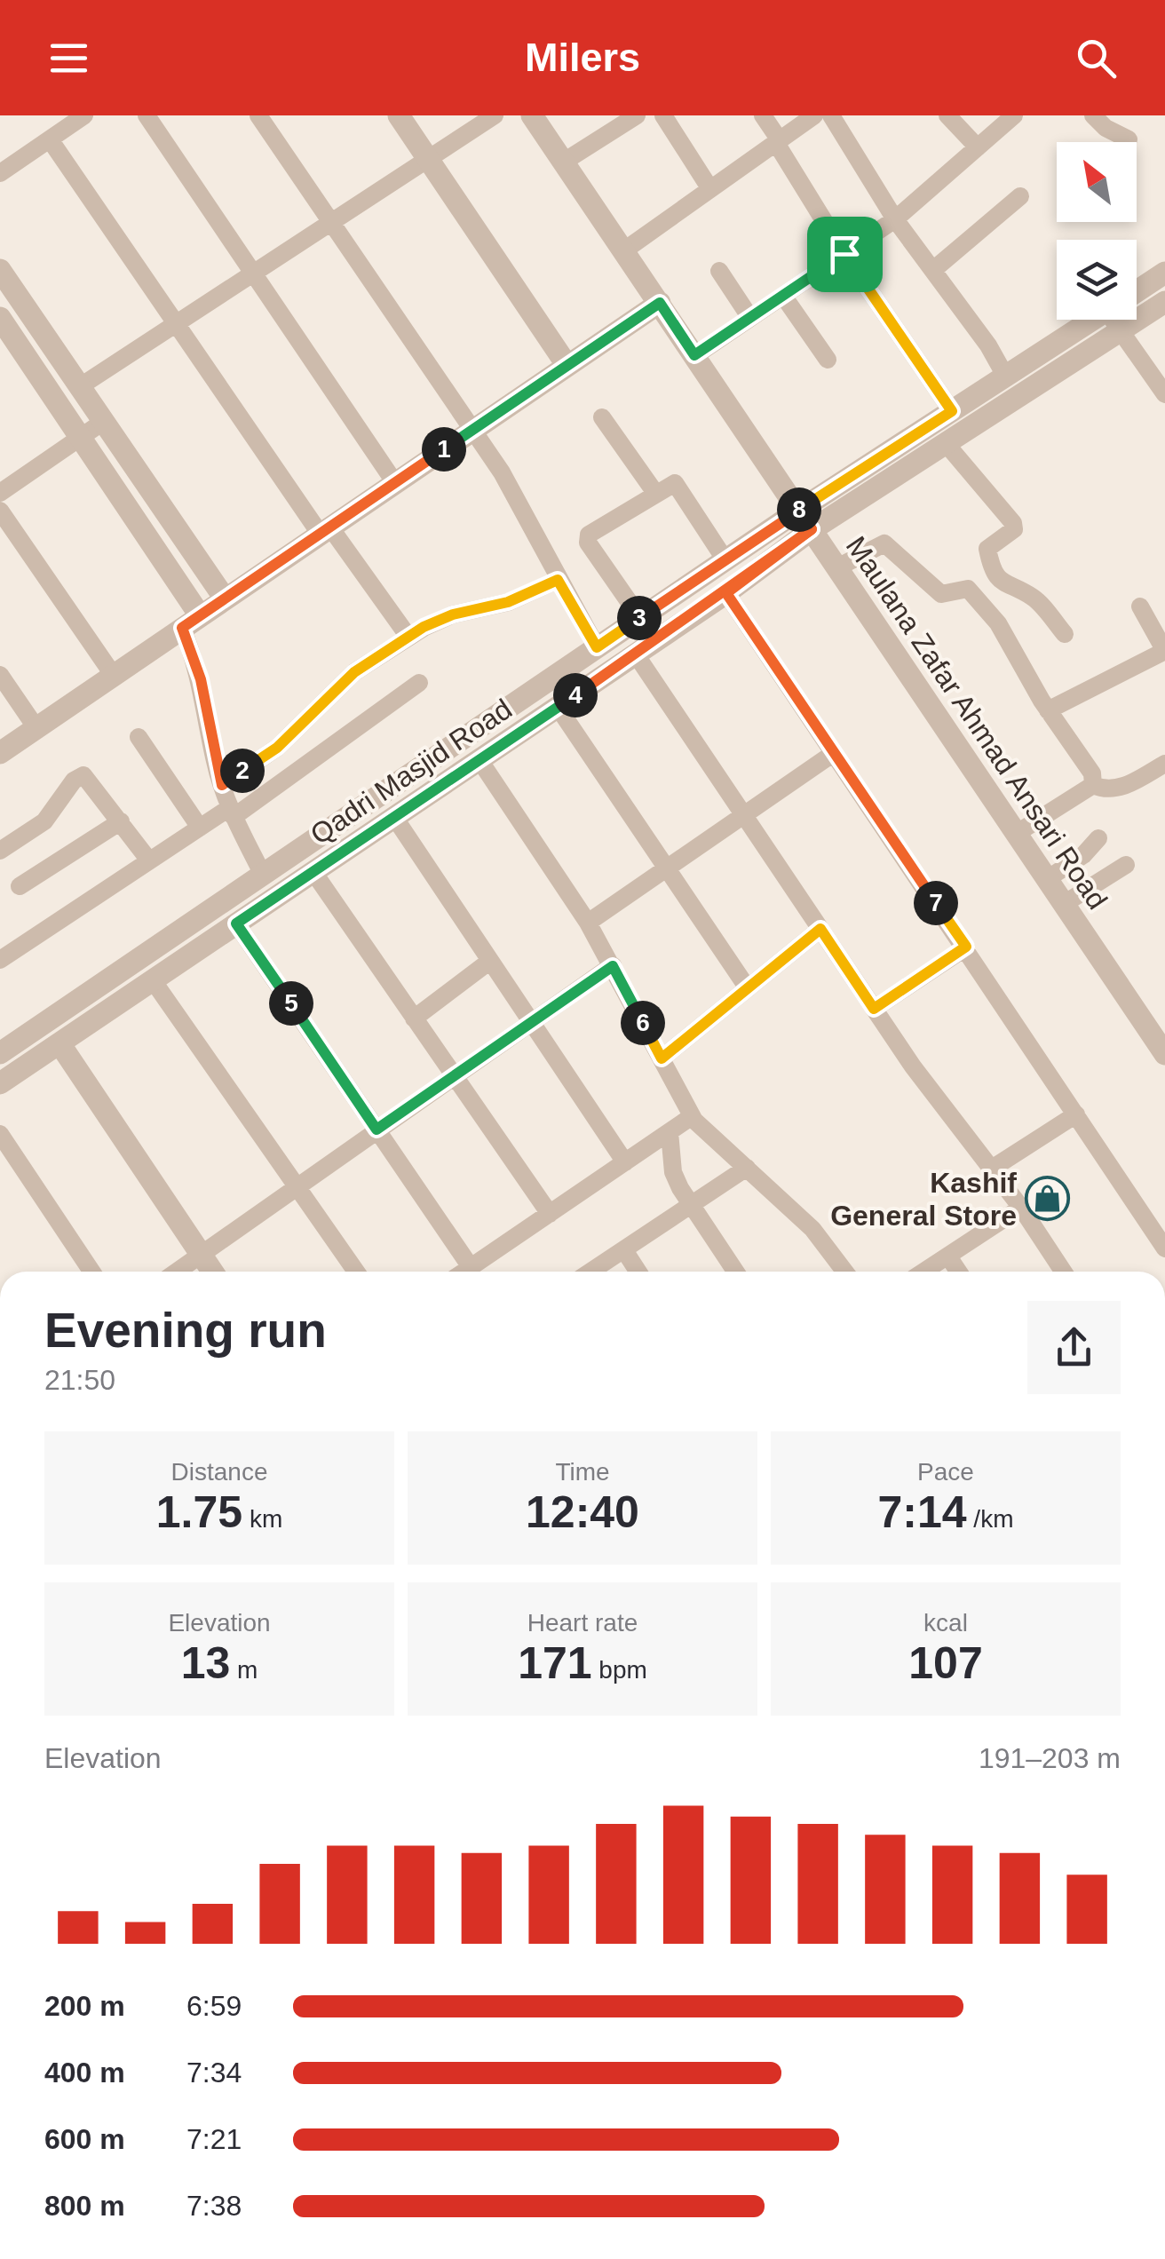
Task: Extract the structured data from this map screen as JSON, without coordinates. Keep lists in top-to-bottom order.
{
  "streets": {
    "street": ["Maulana Zafar Ahmad Ansari Road", "Qadri Masjid Road"]
  },
  "crossings": [
    ["Maulana Zafar Ahmad Ansari Road", "Qadri Masjid Road"]
  ],
  "places": {
    "shop": ["Kashif General Store"]
  },
  "north": "top left",
  "page": {
    "header": "Milers",
    "pins": [
      "1",
      "8",
      "3",
      "4",
      "2",
      "7",
      "5",
      "6"
    ],
    "heading": ["Evening run", "21:50"],
    "stats": [
      ["Distance", "1.75 km"],
      ["Time", "12:40"],
      ["Pace", "7:14 /km"],
      ["Elevation", "13 m"],
      ["Heart rate", "171 bpm"],
      ["kcal", "107"]
    ],
    "chart": ["Elevation", "191–203 m"],
    "list": [
      {
        "name": "200 m",
        "note": "6:59"
      },
      {
        "name": "400 m",
        "note": "7:34"
      },
      {
        "name": "600 m",
        "note": "7:21"
      },
      {
        "name": "800 m",
        "note": "7:38"
      }
    ]
  }
}
